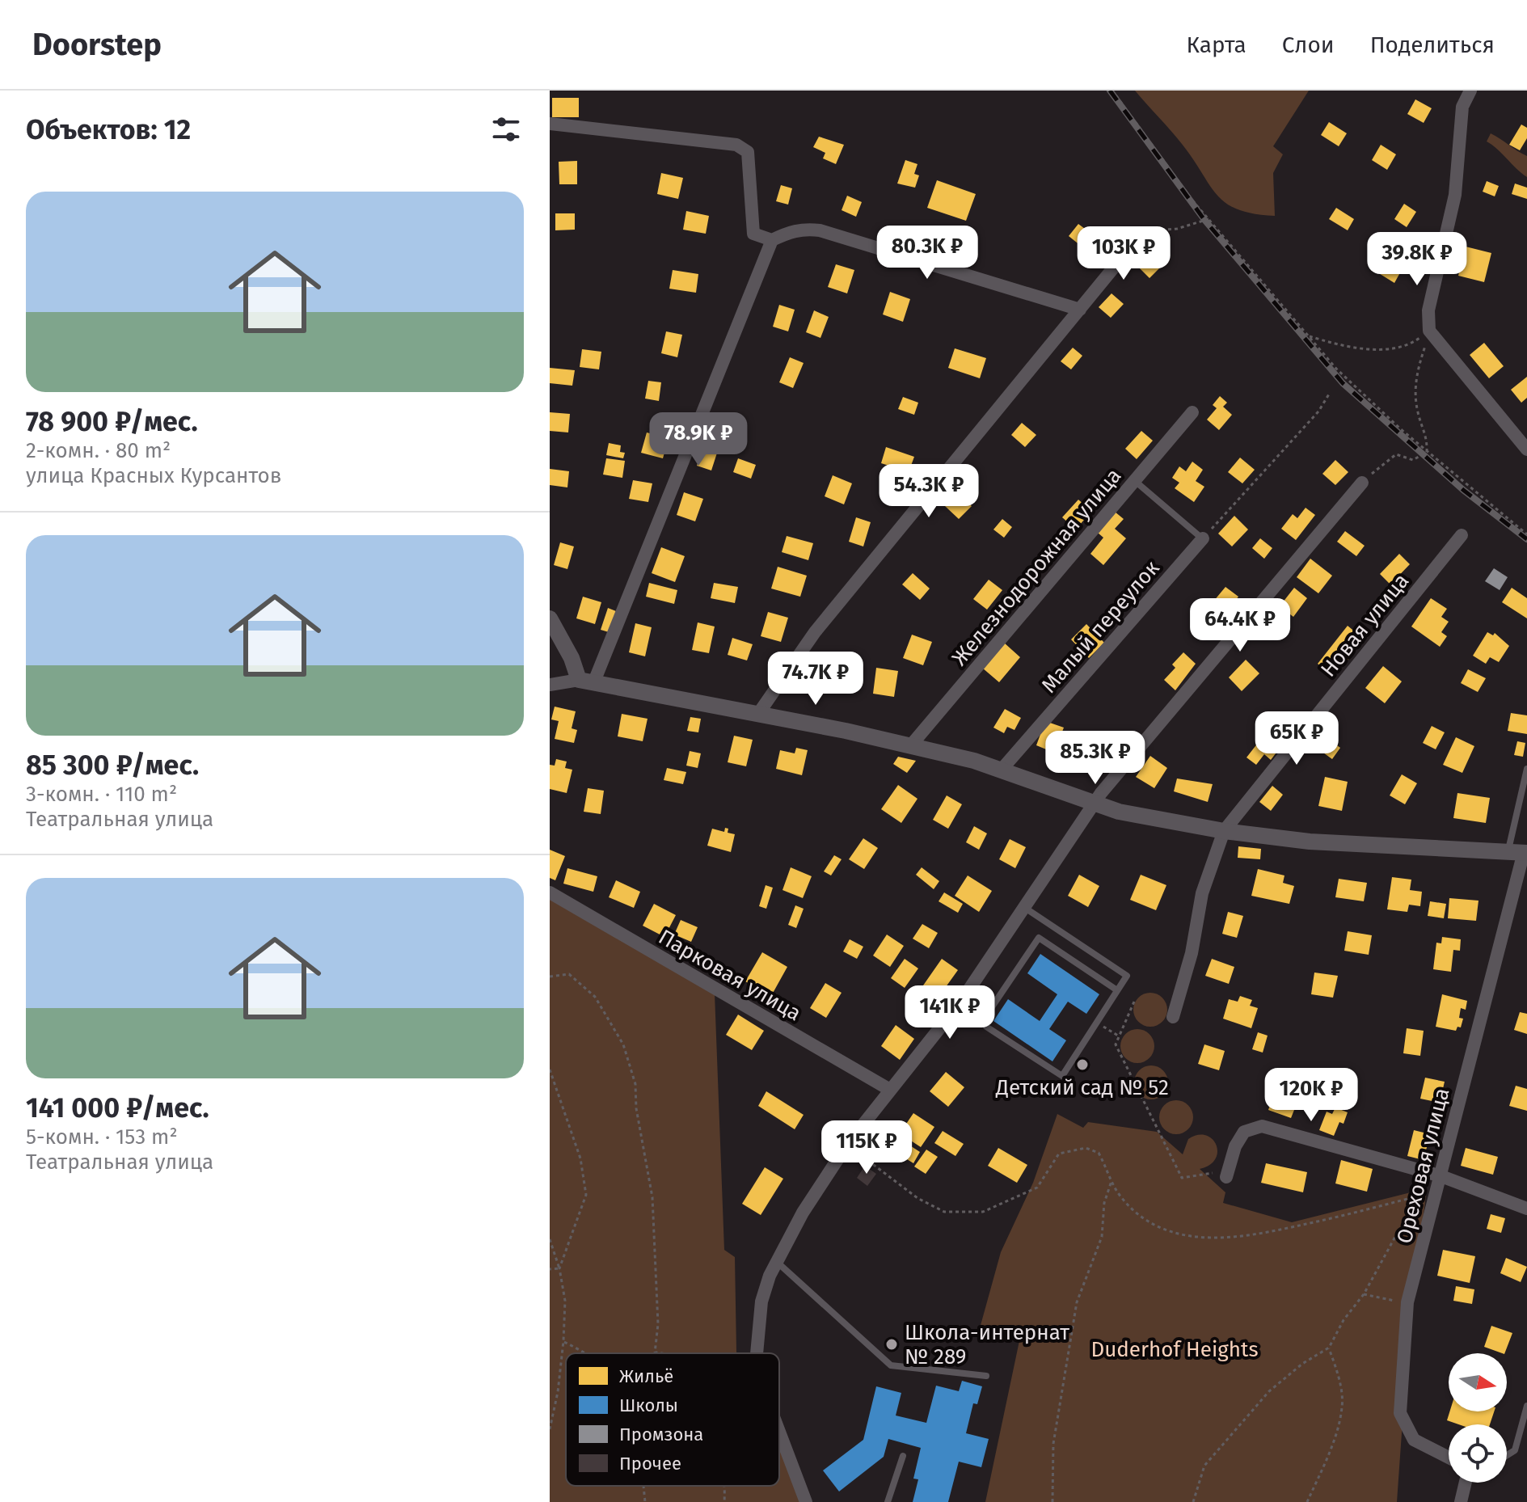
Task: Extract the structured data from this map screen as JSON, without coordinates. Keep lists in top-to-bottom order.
{
  "streets": {
    "street": [
      "Железнодорожная улица",
      "Новая улица",
      "Малый переулок",
      "Парковая улица",
      "Ореховая улица"
    ]
  },
  "parks": ["Duderhof Heights"],
  "places": ["Детский сад № 52", "Школа-интернат № 289"],
  "legend": [
    "Жильё",
    "Школы",
    "Промзона",
    "Прочее"
  ],
  "north": "right",
  "page": {
    "header": "Doorstep",
    "nav": ["Карта", "Слои", "Поделиться"],
    "heading": "Объектов: 12",
    "list": [
      {
        "name": "78 900 ₽/мес.",
        "note": "2-комн. · 80 m² · улица Красных Курсантов"
      },
      {
        "name": "85 300 ₽/мес.",
        "note": "3-комн. · 110 m² · Театральная улица"
      },
      {
        "name": "141 000 ₽/мес.",
        "note": "5-комн. · 153 m² · Театральная улица"
      }
    ],
    "price": [
      "80.3K ₽",
      "103K ₽",
      "39.8K ₽",
      "78.9K ₽",
      "54.3K ₽",
      "64.4K ₽",
      "74.7K ₽",
      "65K ₽",
      "85.3K ₽",
      "141K ₽",
      "120K ₽",
      "115K ₽"
    ]
  }
}
